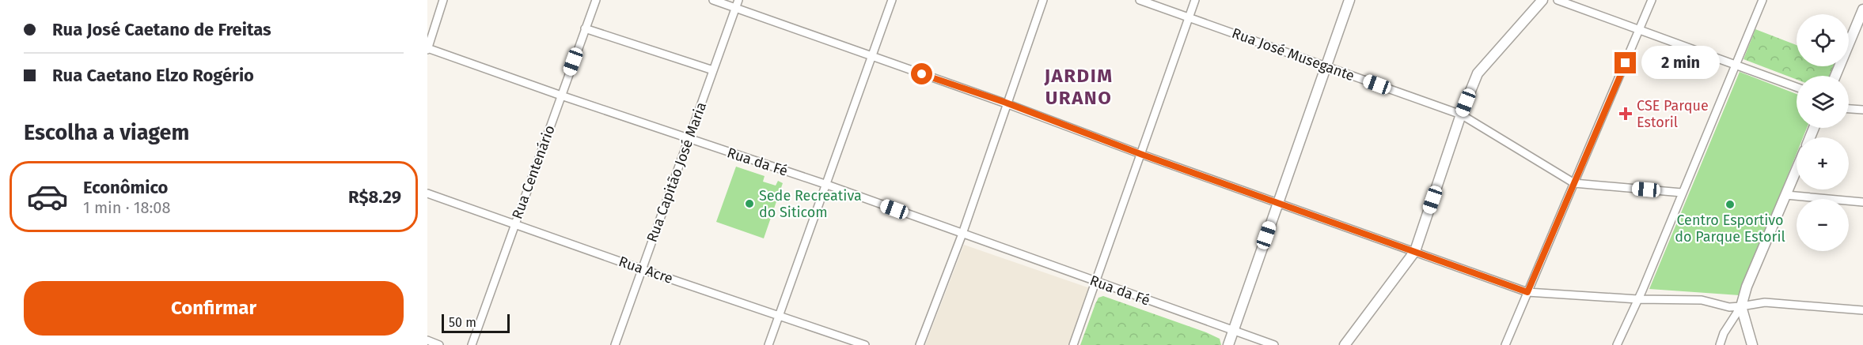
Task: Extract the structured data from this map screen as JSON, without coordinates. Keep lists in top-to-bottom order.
{
  "streets": {
    "street": [
      "Rua José Musegante",
      "Rua da Fé",
      "Rua Centenário",
      "Rua Capitão José Maria",
      "Rua Acre"
    ]
  },
  "crossings": [
    ["Rua da Fé", "Rua Centenário"],
    ["Rua da Fé", "Rua Capitão José Maria"],
    ["Rua Centenário", "Rua Acre"],
    ["Rua Capitão José Maria", "Rua Acre"]
  ],
  "districts": ["JARDIM URANO"],
  "places": {
    "health": ["CSE Parque Estoril"],
    "other": ["Sede Recreativa do Siticom", "Centro Esportivo do Parque Estoril"]
  },
  "scale_bar": "50 m",
  "page": {
    "banner": ["Rua José Caetano de Freitas", "Rua Caetano Elzo Rogério"],
    "map_buttons": ["+", "−"],
    "bubble": "2 min",
    "heading": "Escolha a viagem",
    "list": [
      {
        "name": "Econômico",
        "note": "1 min · 18:08",
        "value": "R$8.29"
      }
    ],
    "buttons": "Confirmar",
    "scale": "50 m"
  }
}
